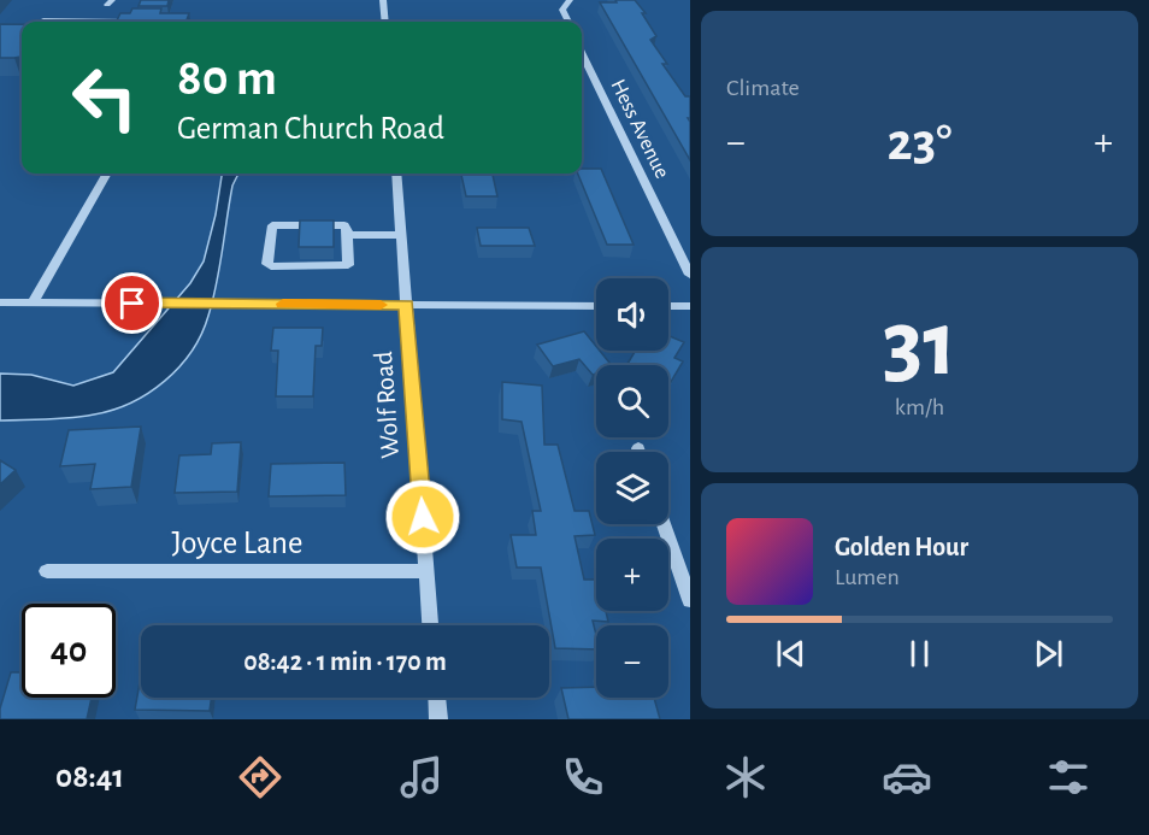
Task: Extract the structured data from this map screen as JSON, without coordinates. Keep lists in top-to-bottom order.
{
  "streets": {
    "street": ["Hess Avenue", "Wolf Road", "Joyce Lane"]
  },
  "crossings": [
    ["Wolf Road", "Joyce Lane"]
  ],
  "page": {
    "tile": [
      "Climate",
      ["31", "km/h"]
    ],
    "turn": ["80 m", "German Church Road"],
    "heat": ["−", "23°", "+"],
    "map_buttons": ["+", "−"],
    "song": ["Golden Hour", "Lumen"],
    "limit": "40",
    "trip": "08:42 · 1 min · 170 m",
    "tabs": "08:41"
  }
}
